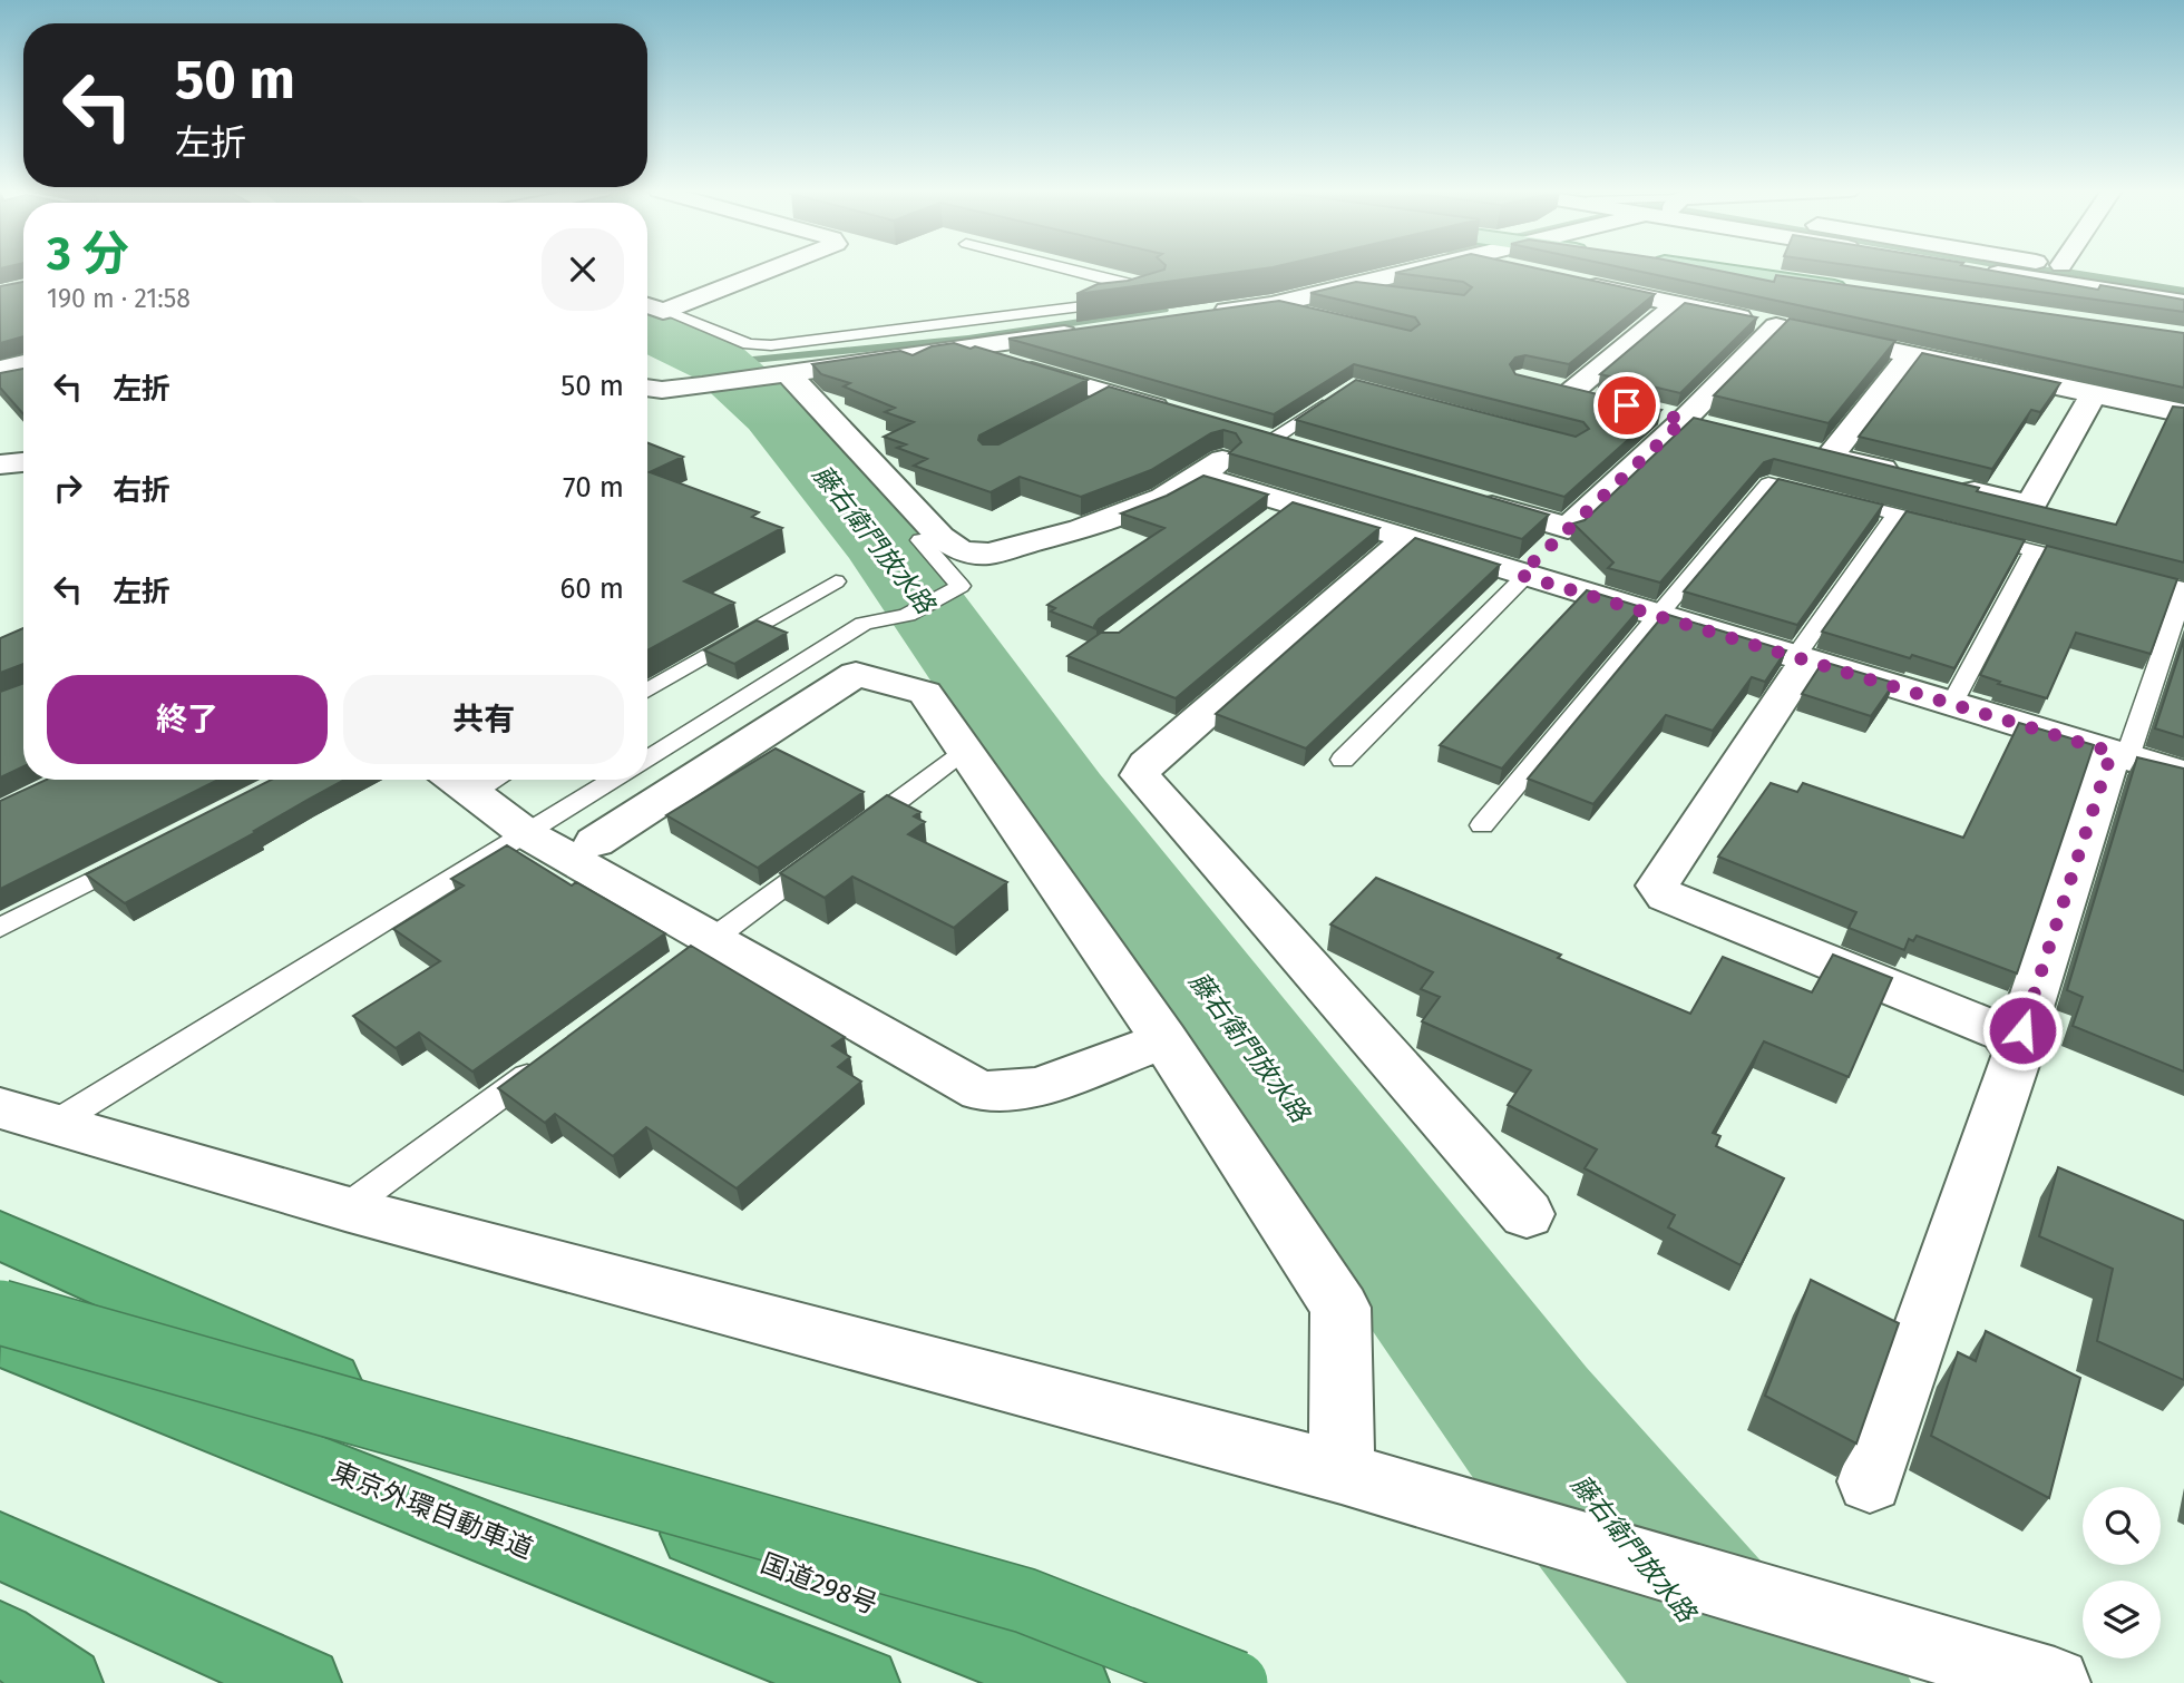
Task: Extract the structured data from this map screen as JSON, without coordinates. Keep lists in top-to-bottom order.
{
  "streets": {
    "highway": ["東京外環自動車道", "国道298号"]
  },
  "water": ["藤右衛門放水路"],
  "page": {
    "turn": ["50 m", "左折"],
    "heading": ["3 分", "190 m · 21:58"],
    "list": [
      {
        "name": "左折",
        "value": "50 m"
      },
      {
        "name": "右折",
        "value": "70 m"
      },
      {
        "name": "左折",
        "value": "60 m"
      }
    ],
    "buttons": ["終了", "共有"]
  }
}
